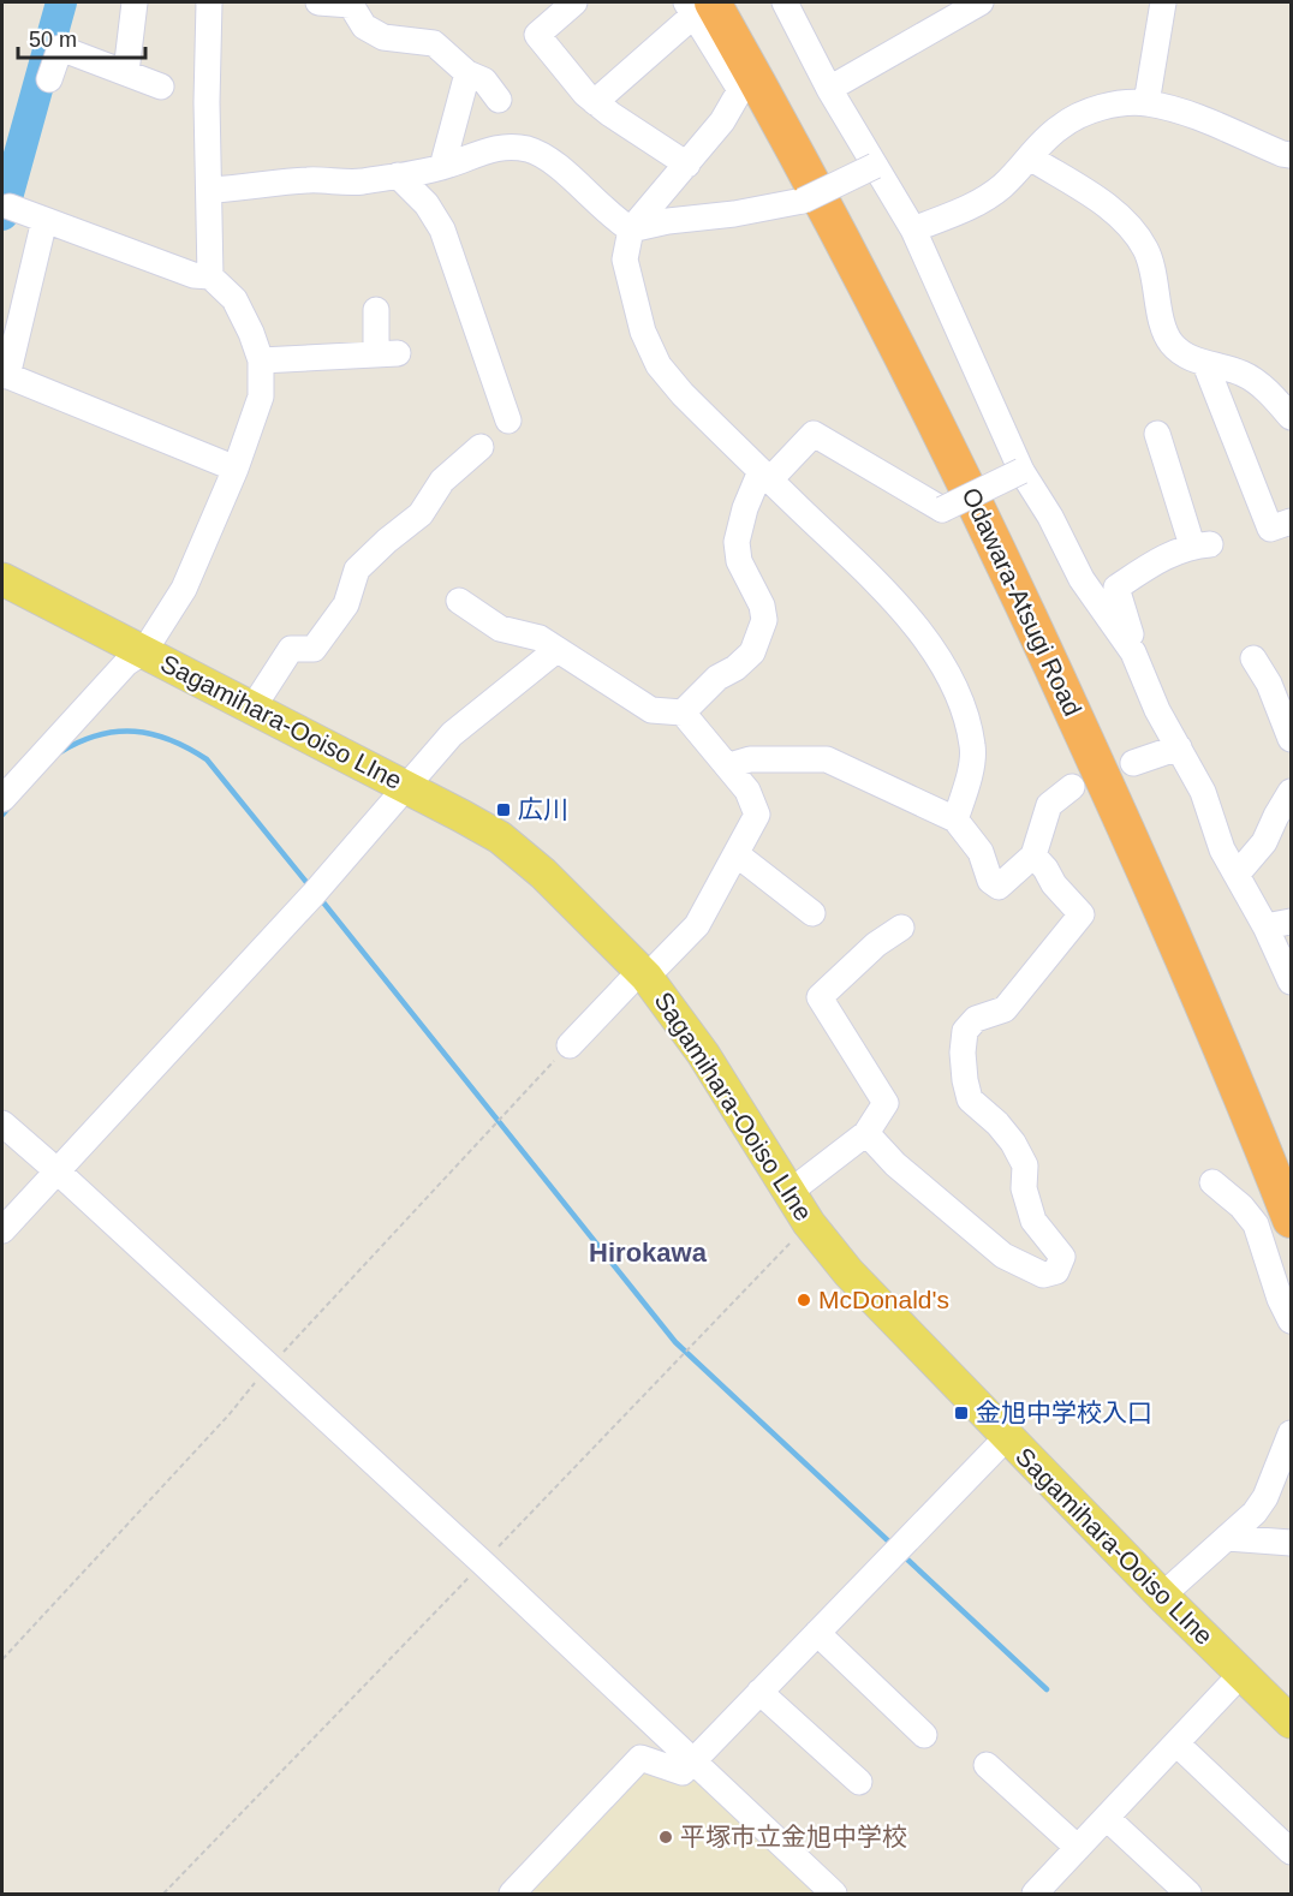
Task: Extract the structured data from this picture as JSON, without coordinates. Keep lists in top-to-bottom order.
{
  "streets": {
    "highway": ["Odawara-Atsugi Road"],
    "main road": ["Sagamihara-Ooiso LIne"]
  },
  "districts": ["Hirokawa"],
  "places": {
    "transit": ["広川", "金旭中学校入口"],
    "other": ["McDonald's", "平塚市立金旭中学校"]
  },
  "scale_bar": "50 m"
}
